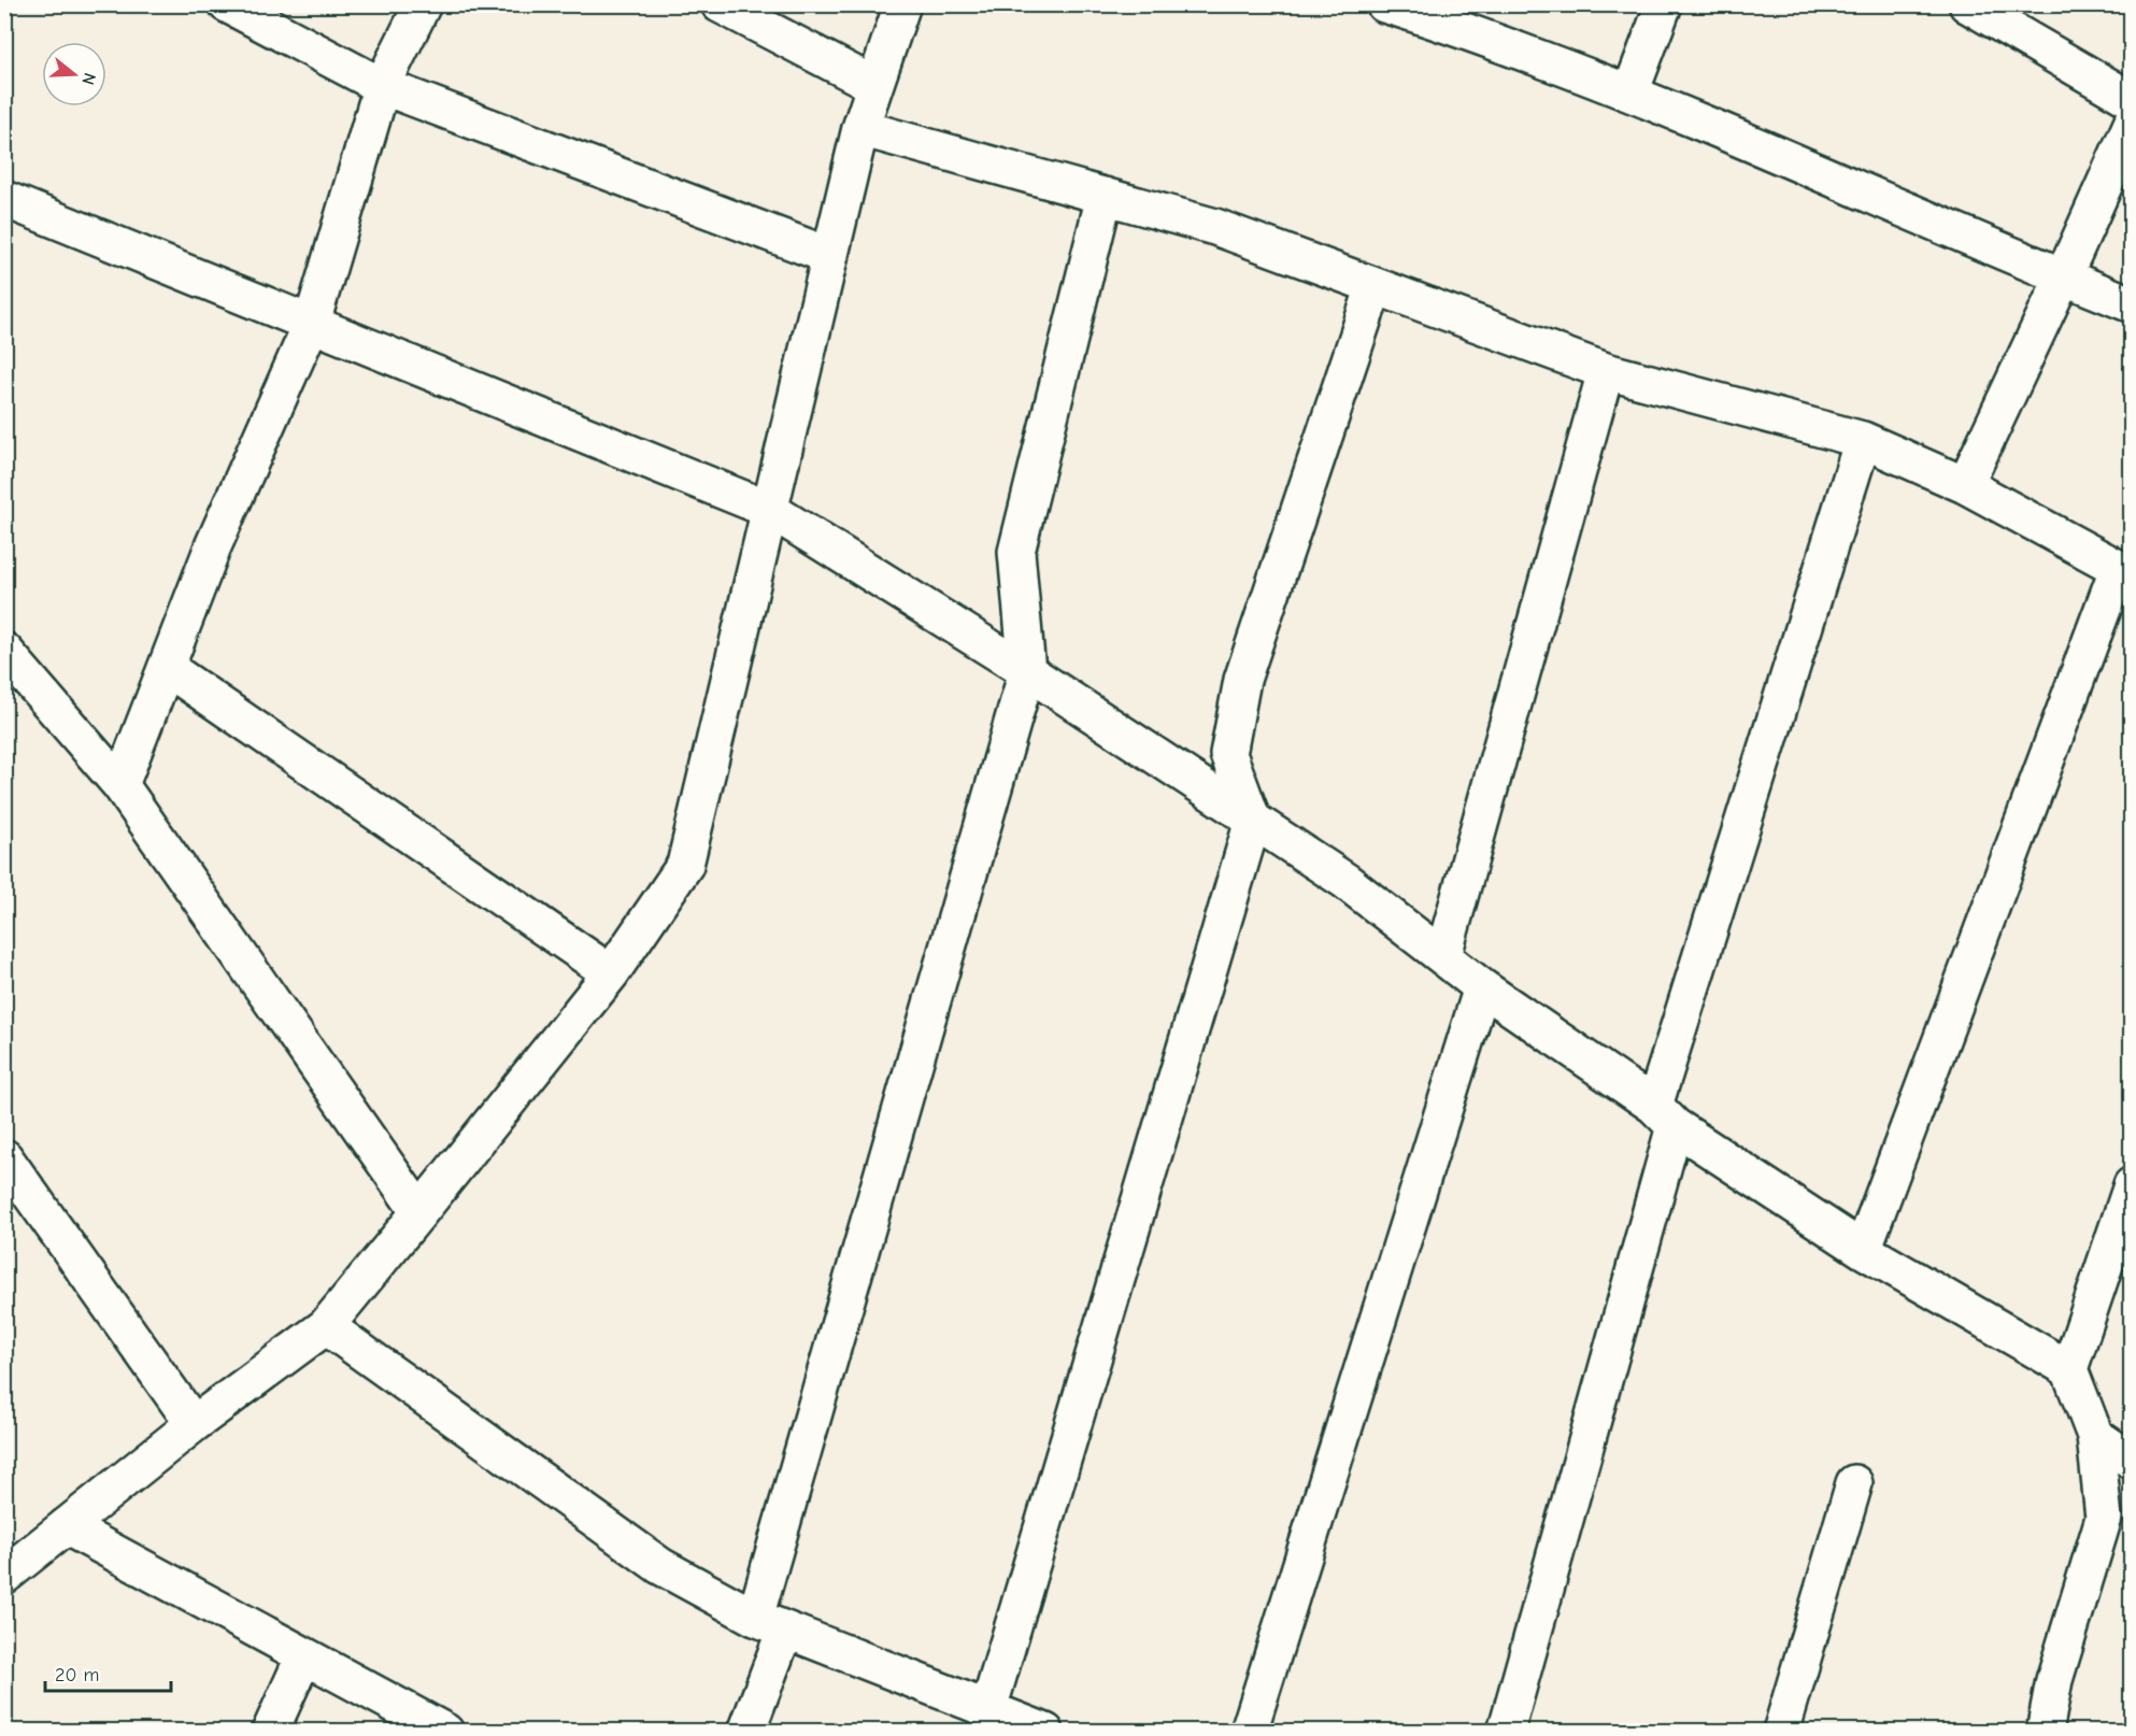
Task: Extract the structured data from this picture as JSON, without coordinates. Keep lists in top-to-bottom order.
{
  "scale_bar": "20 m",
  "north": "right"
}
